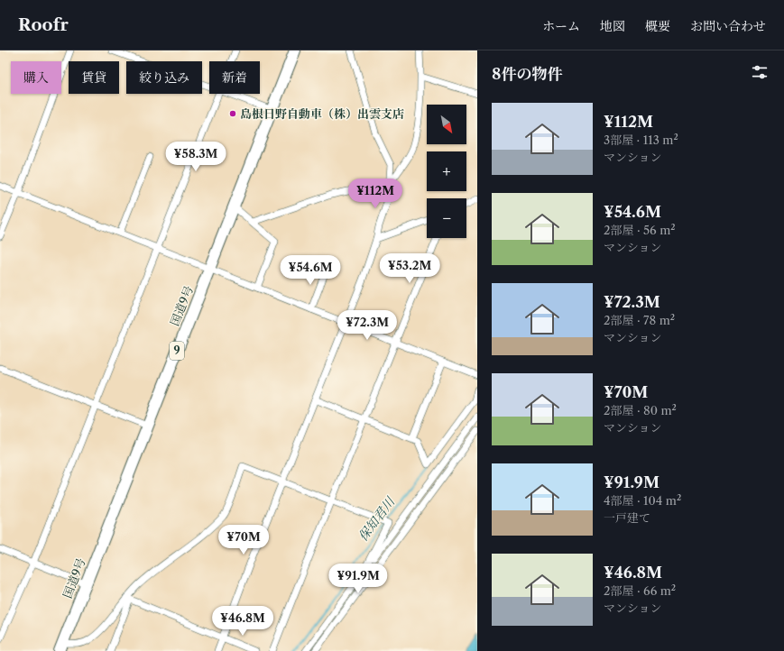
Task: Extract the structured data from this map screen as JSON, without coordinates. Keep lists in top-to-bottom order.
{
  "streets": {
    "highway": ["国道9号", "9"]
  },
  "water": ["保知君川"],
  "places": ["島根日野自動車（株）出雲支店"],
  "north": "bottom right",
  "page": {
    "header": "Roofr",
    "nav": [
      "ホーム",
      "地図",
      "概要",
      "お問い合わせ"
    ],
    "heading": "8件の物件",
    "chip": [
      "購入",
      "賃貸",
      "絞り込み",
      "新着"
    ],
    "list": [
      {
        "name": "¥112M",
        "note": "3部屋 · 113 m² · マンション"
      },
      {
        "name": "¥54.6M",
        "note": "2部屋 · 56 m² · マンション"
      },
      {
        "name": "¥72.3M",
        "note": "2部屋 · 78 m² · マンション"
      },
      {
        "name": "¥70M",
        "note": "2部屋 · 80 m² · マンション"
      },
      {
        "name": "¥91.9M",
        "note": "4部屋 · 104 m² · 一戸建て"
      },
      {
        "name": "¥46.8M",
        "note": "2部屋 · 66 m² · マンション"
      }
    ],
    "map_buttons": ["+", "−"],
    "price": [
      "¥58.3M",
      "¥112M",
      "¥53.2M",
      "¥54.6M",
      "¥72.3M",
      "¥70M",
      "¥91.9M",
      "¥46.8M"
    ]
  }
}
